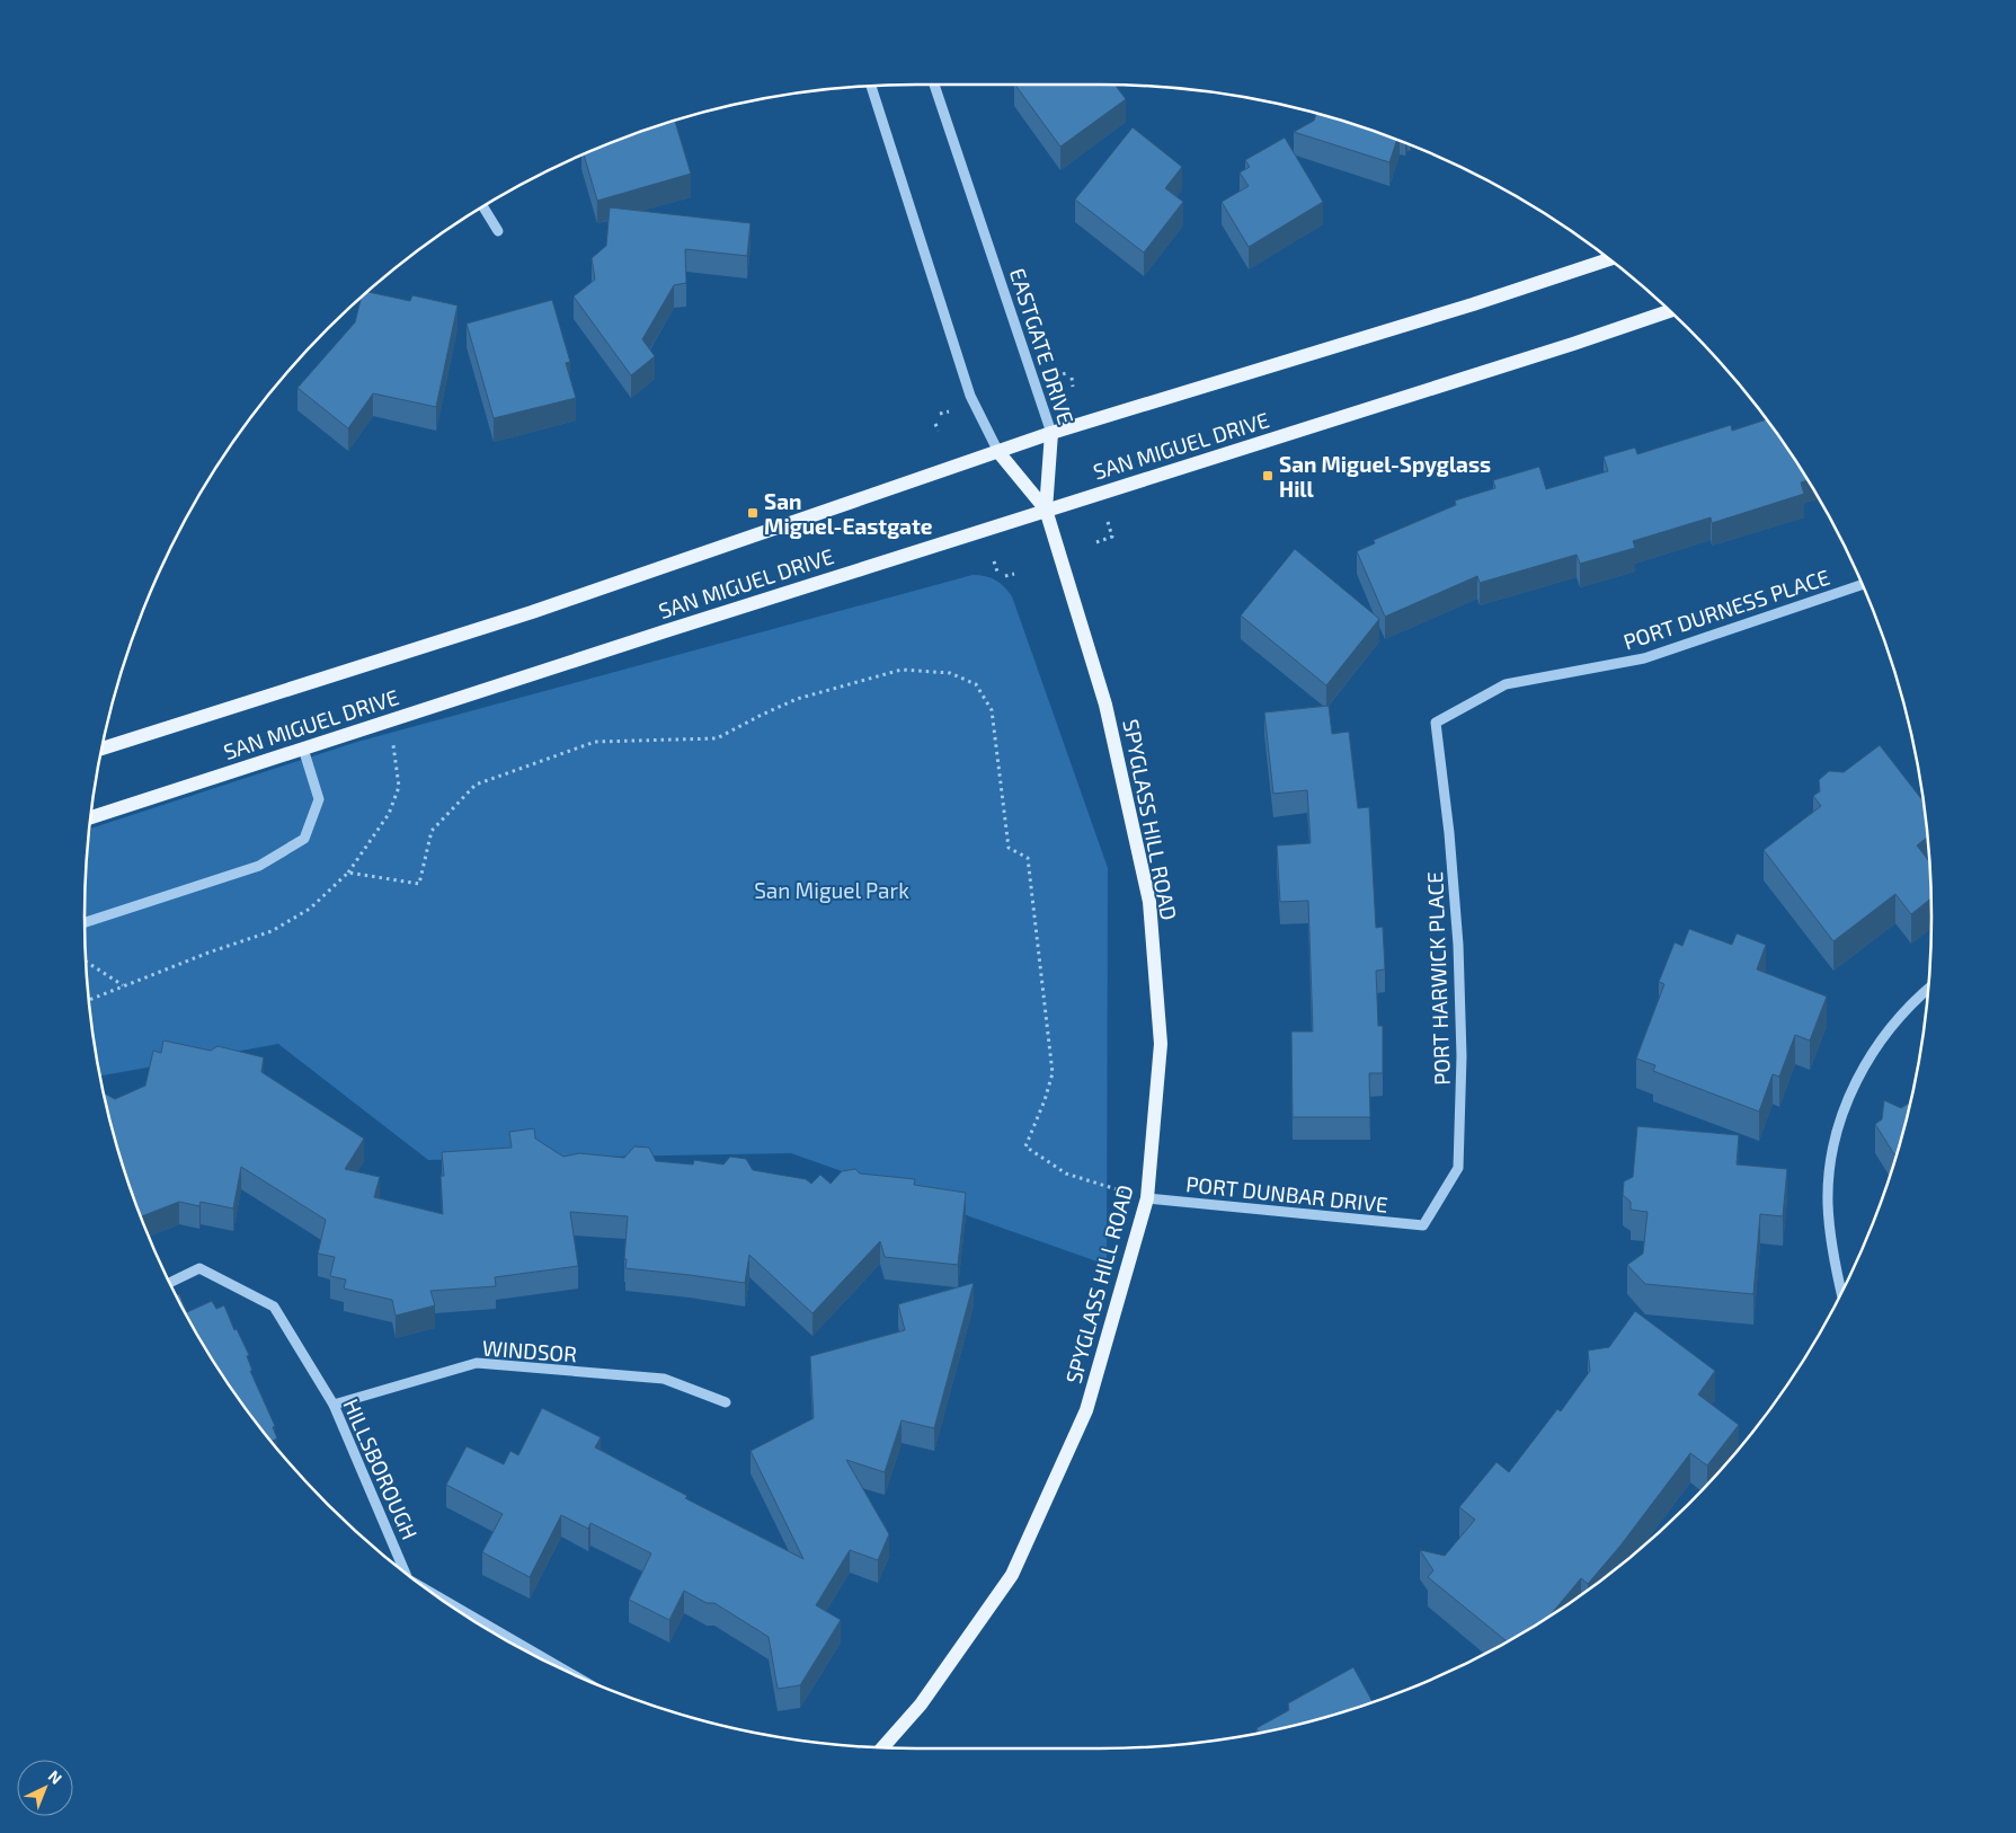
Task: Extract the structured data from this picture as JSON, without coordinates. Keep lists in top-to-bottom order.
{
  "streets": {
    "main road": ["EASTGATE DRIVE", "SAN MIGUEL DRIVE", "SPYGLASS HILL ROAD"],
    "street": [
      "PORT DURNESS PLACE",
      "PORT HARWICK PLACE",
      "PORT DUNBAR DRIVE",
      "WINDSOR",
      "HILLSBOROUGH"
    ]
  },
  "crossings": [
    ["EASTGATE DRIVE", "SAN MIGUEL DRIVE"],
    ["EASTGATE DRIVE", "SPYGLASS HILL ROAD"],
    ["SAN MIGUEL DRIVE", "SPYGLASS HILL ROAD"],
    ["PORT DURNESS PLACE", "PORT HARWICK PLACE"],
    ["SPYGLASS HILL ROAD", "PORT DUNBAR DRIVE"],
    ["PORT HARWICK PLACE", "PORT DUNBAR DRIVE"],
    ["WINDSOR", "HILLSBOROUGH"]
  ],
  "parks": ["San Miguel Park"],
  "places": {
    "transit": ["San Miguel-Spyglass Hill", "San Miguel-Eastgate"]
  },
  "north": "top right"
}
